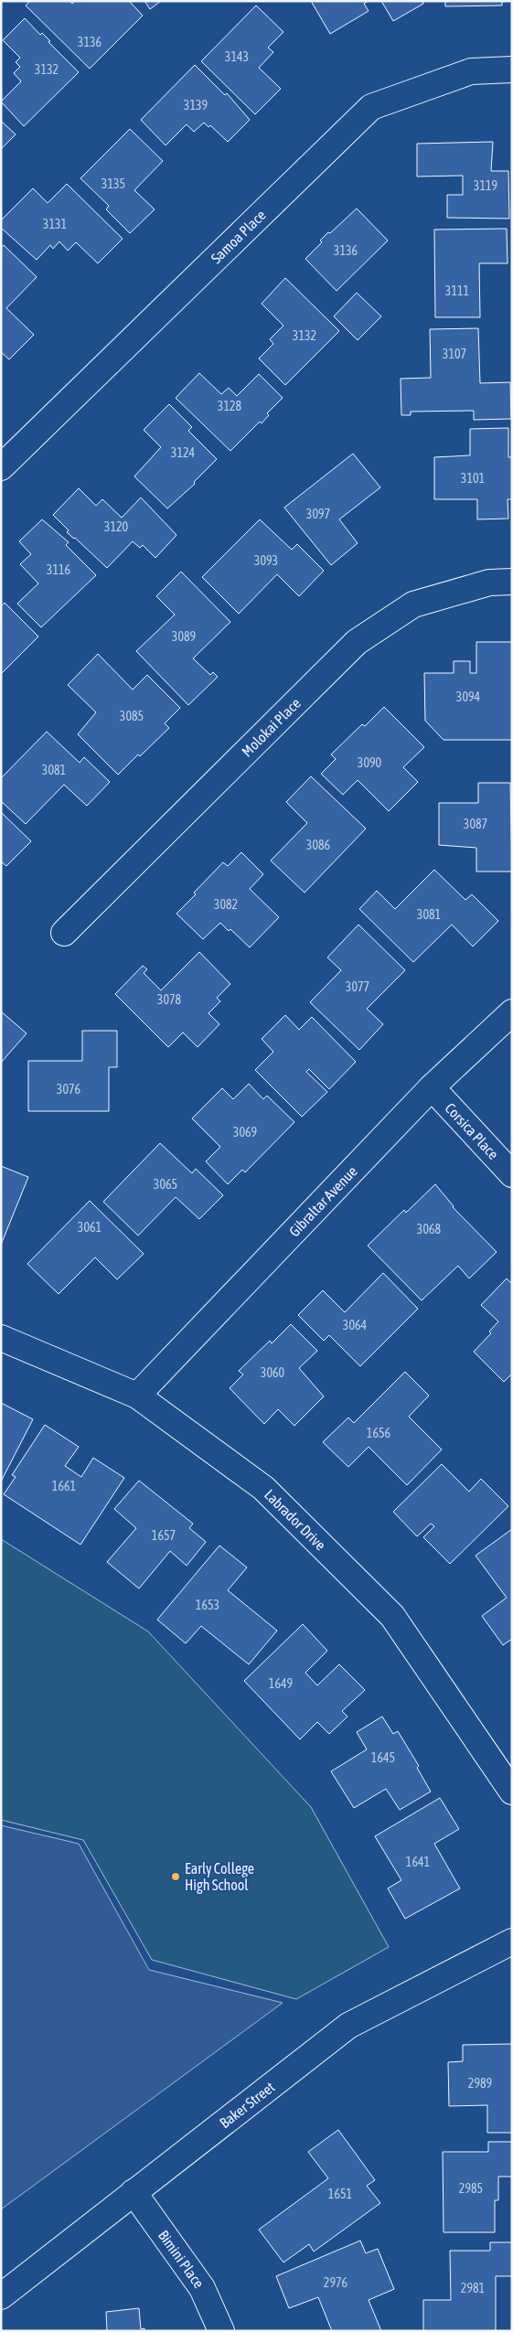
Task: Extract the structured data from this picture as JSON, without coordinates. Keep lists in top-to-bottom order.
{
  "streets": {
    "street": [
      "Samoa Place",
      "Molokai Place",
      "Corsica Place",
      "Gibraltar Avenue",
      "Labrador Drive",
      "Baker Street",
      "Bimini Place"
    ]
  },
  "crossings": [
    ["Corsica Place", "Gibraltar Avenue"],
    ["Gibraltar Avenue", "Labrador Drive"],
    ["Baker Street", "Bimini Place"]
  ],
  "places": ["Early College High School"],
  "house_numbers": [
    "3136",
    "3143",
    "3132",
    "3139",
    "3135",
    "3119",
    "3131",
    "3136",
    "3111",
    "3132",
    "3107",
    "3128",
    "3124",
    "3101",
    "3097",
    "3120",
    "3093",
    "3116",
    "3089",
    "3094",
    "3085",
    "3090",
    "3081",
    "3087",
    "3086",
    "3082",
    "3081",
    "3077",
    "3078",
    "3076",
    "3069",
    "3065",
    "3061",
    "3068",
    "3064",
    "3060",
    "1656",
    "1661",
    "1657",
    "1653",
    "1649",
    "1645",
    "1641",
    "2989",
    "2985",
    "1651",
    "2976",
    "2981"
  ]
}
